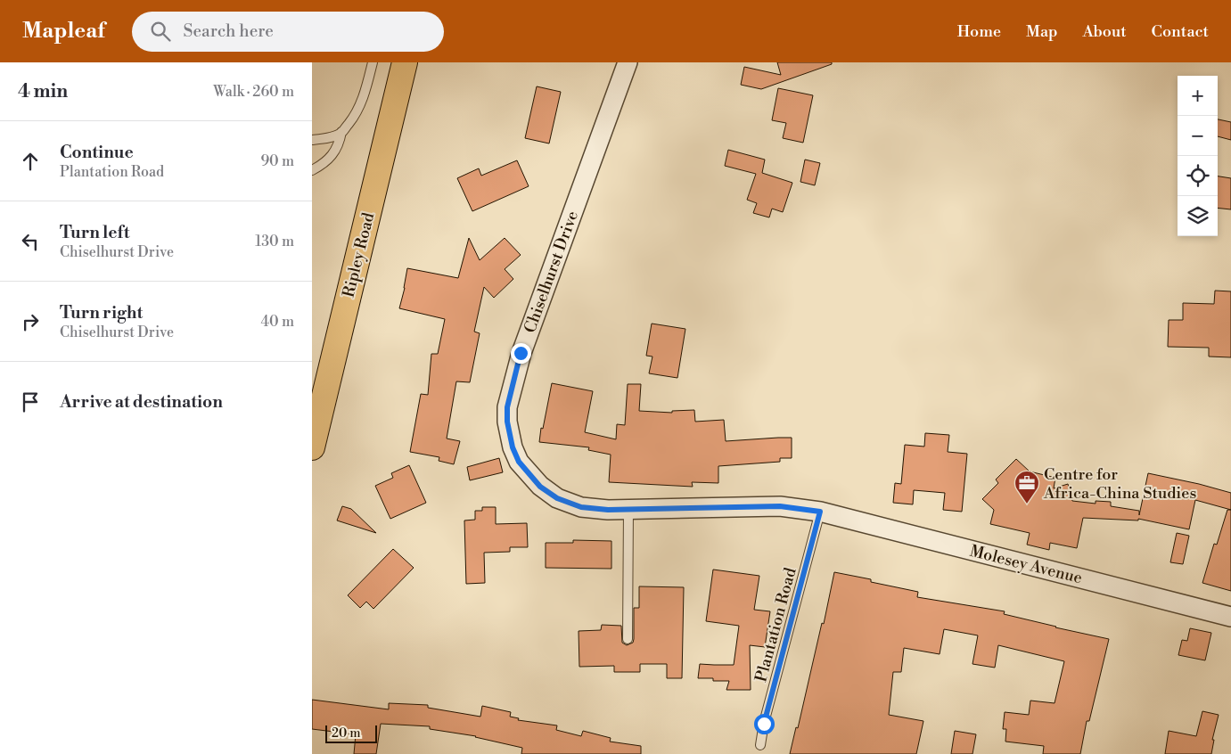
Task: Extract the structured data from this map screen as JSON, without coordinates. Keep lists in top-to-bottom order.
{
  "streets": {
    "main road": ["Ripley Road"],
    "street": ["Chiselhurst Drive", "Molesey Avenue"],
    "lane": ["Plantation Road"]
  },
  "crossings": [
    ["Chiselhurst Drive", "Molesey Avenue"],
    ["Chiselhurst Drive", "Plantation Road"],
    ["Molesey Avenue", "Plantation Road"]
  ],
  "places": {
    "office": ["Centre for Africa-China Studies"]
  },
  "scale_bar": "20 m",
  "page": {
    "header": "Mapleaf",
    "search": "Search here",
    "nav": [
      "Home",
      "Map",
      "About",
      "Contact"
    ],
    "heading": ["4 min", "Walk · 260 m"],
    "map_buttons": ["+", "−"],
    "list": [
      ["Continue", "Plantation Road", "90 m"],
      ["Turn left", "Chiselhurst Drive", "130 m"],
      ["Turn right", "Chiselhurst Drive", "40 m"],
      "Arrive at destination"
    ],
    "scale": "20 m"
  }
}
